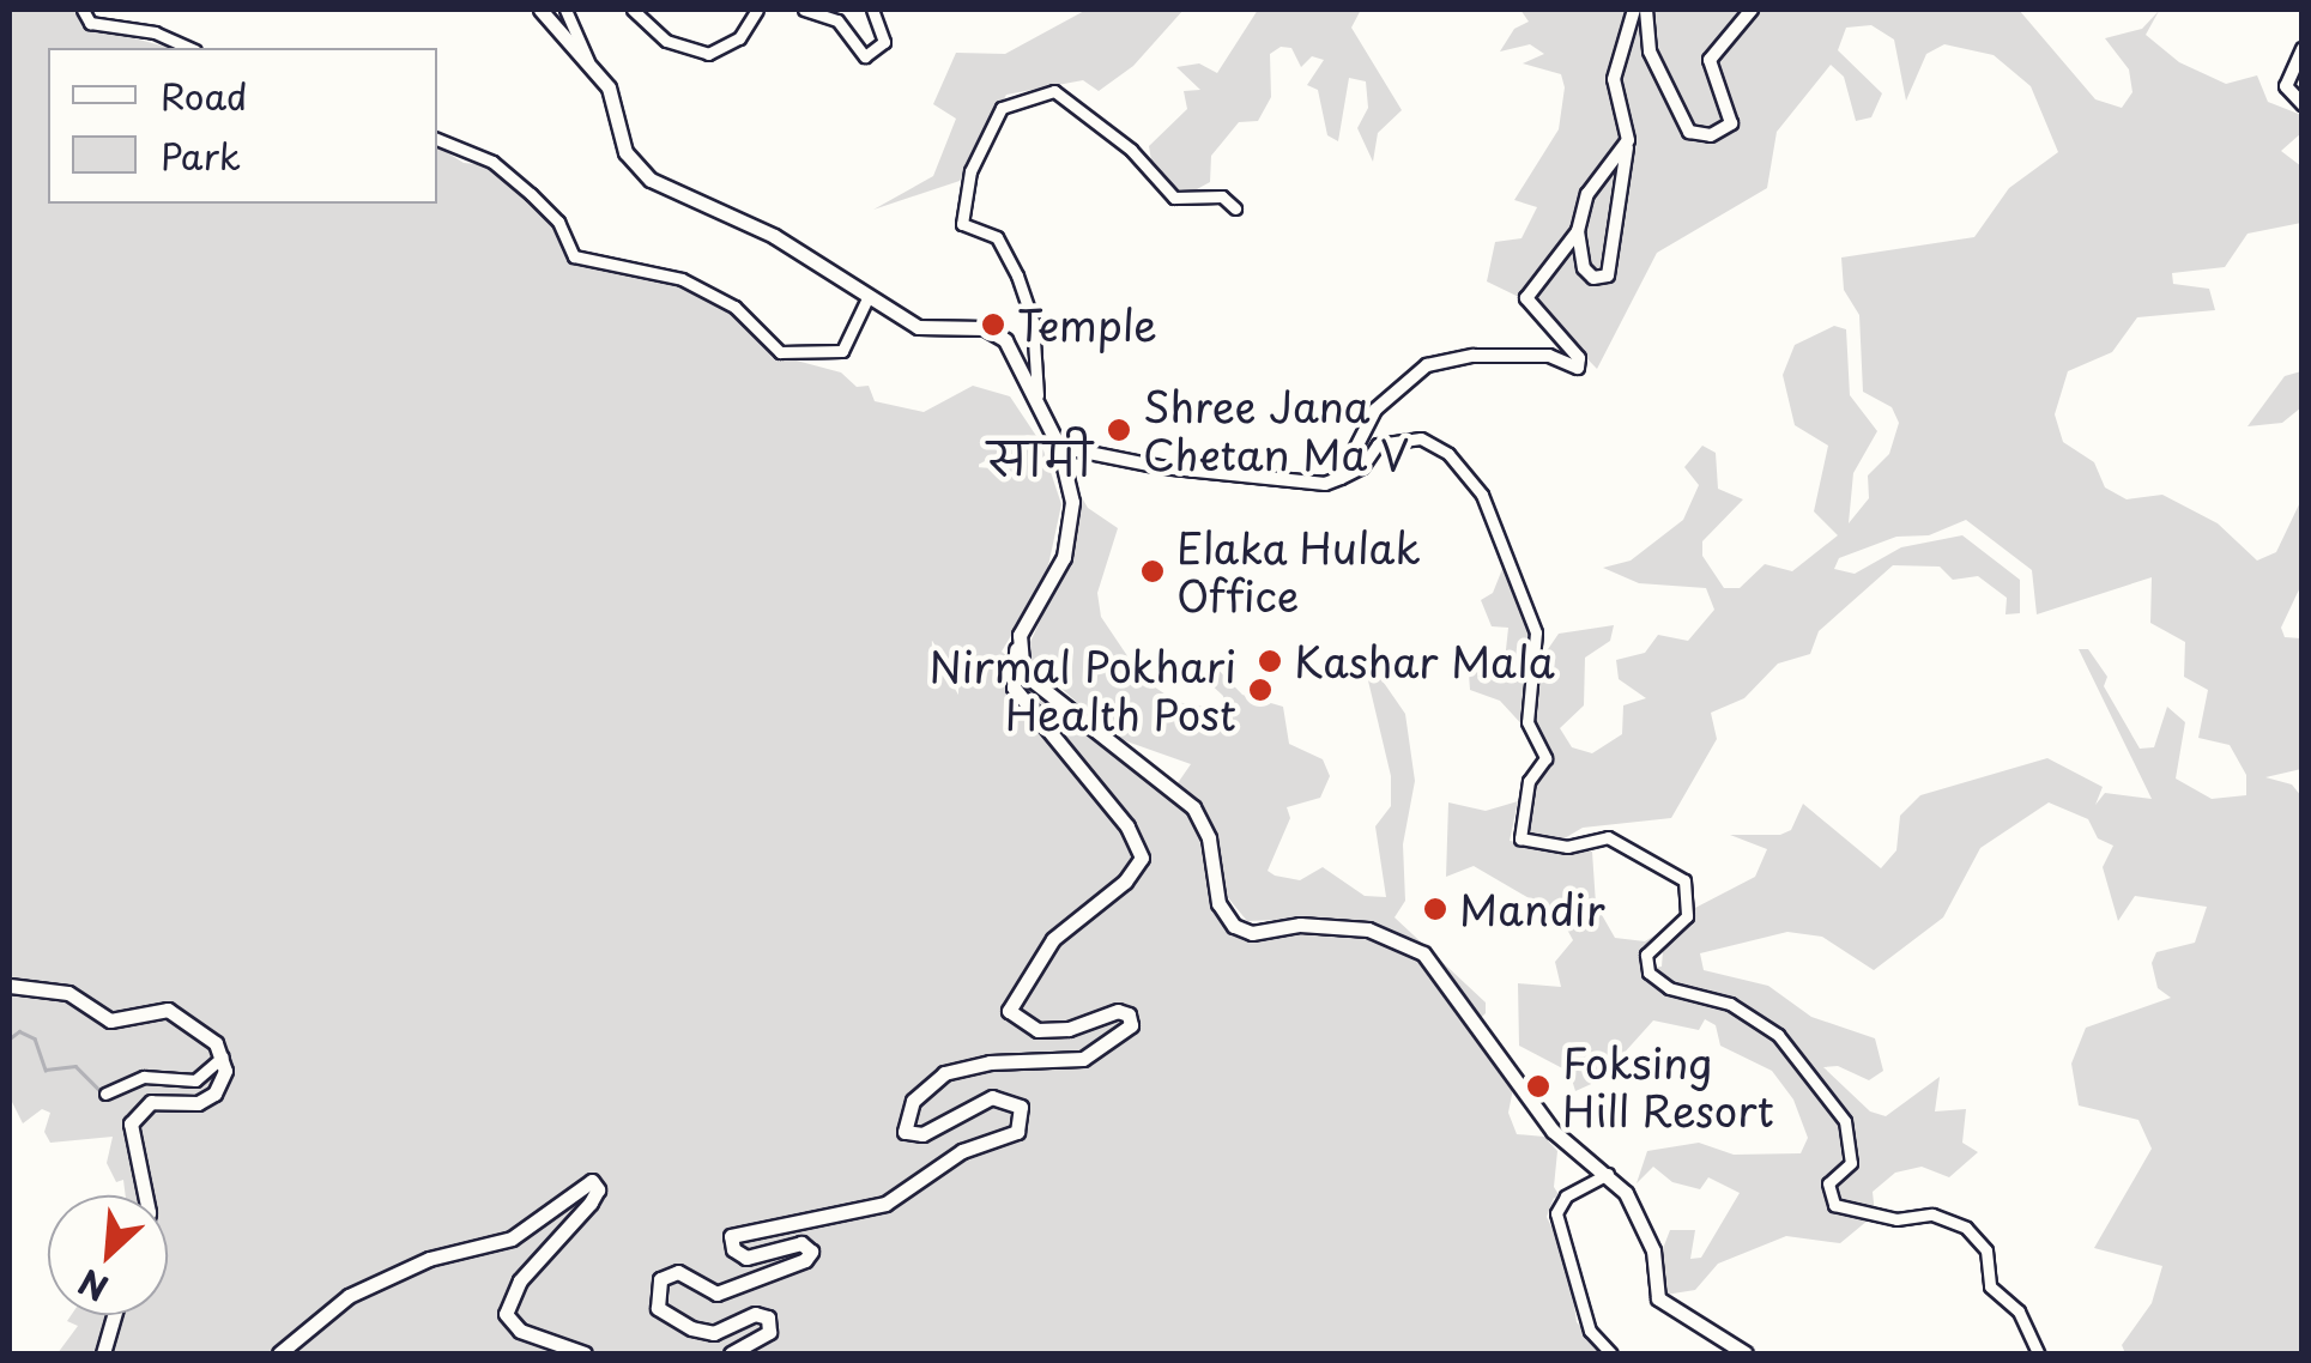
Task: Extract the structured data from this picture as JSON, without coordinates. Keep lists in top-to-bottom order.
{
  "districts": ["सामी"],
  "places": [
    "Temple",
    "Shree Jana Chetan Ma V",
    "Elaka Hulak Office",
    "Kashar Mala",
    "Nirmal Pokhari Health Post",
    "Mandir",
    "Foksing Hill Resort"
  ],
  "legend": ["Road", "Park"],
  "north": "bottom left"
}
